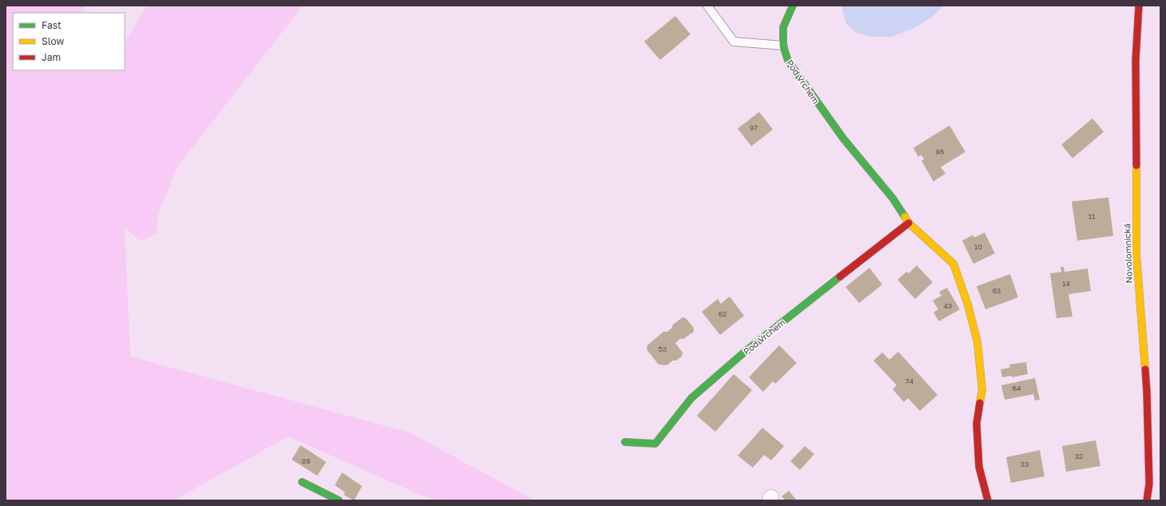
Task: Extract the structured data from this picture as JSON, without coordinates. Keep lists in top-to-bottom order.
{
  "streets": {
    "street": ["Pod Vrchem", "Novolomnická"]
  },
  "house_numbers": [
    "97",
    "96",
    "11",
    "10",
    "14",
    "63",
    "43",
    "62",
    "53",
    "74",
    "64",
    "32",
    "89",
    "33"
  ],
  "legend": ["Fast", "Slow", "Jam"]
}
